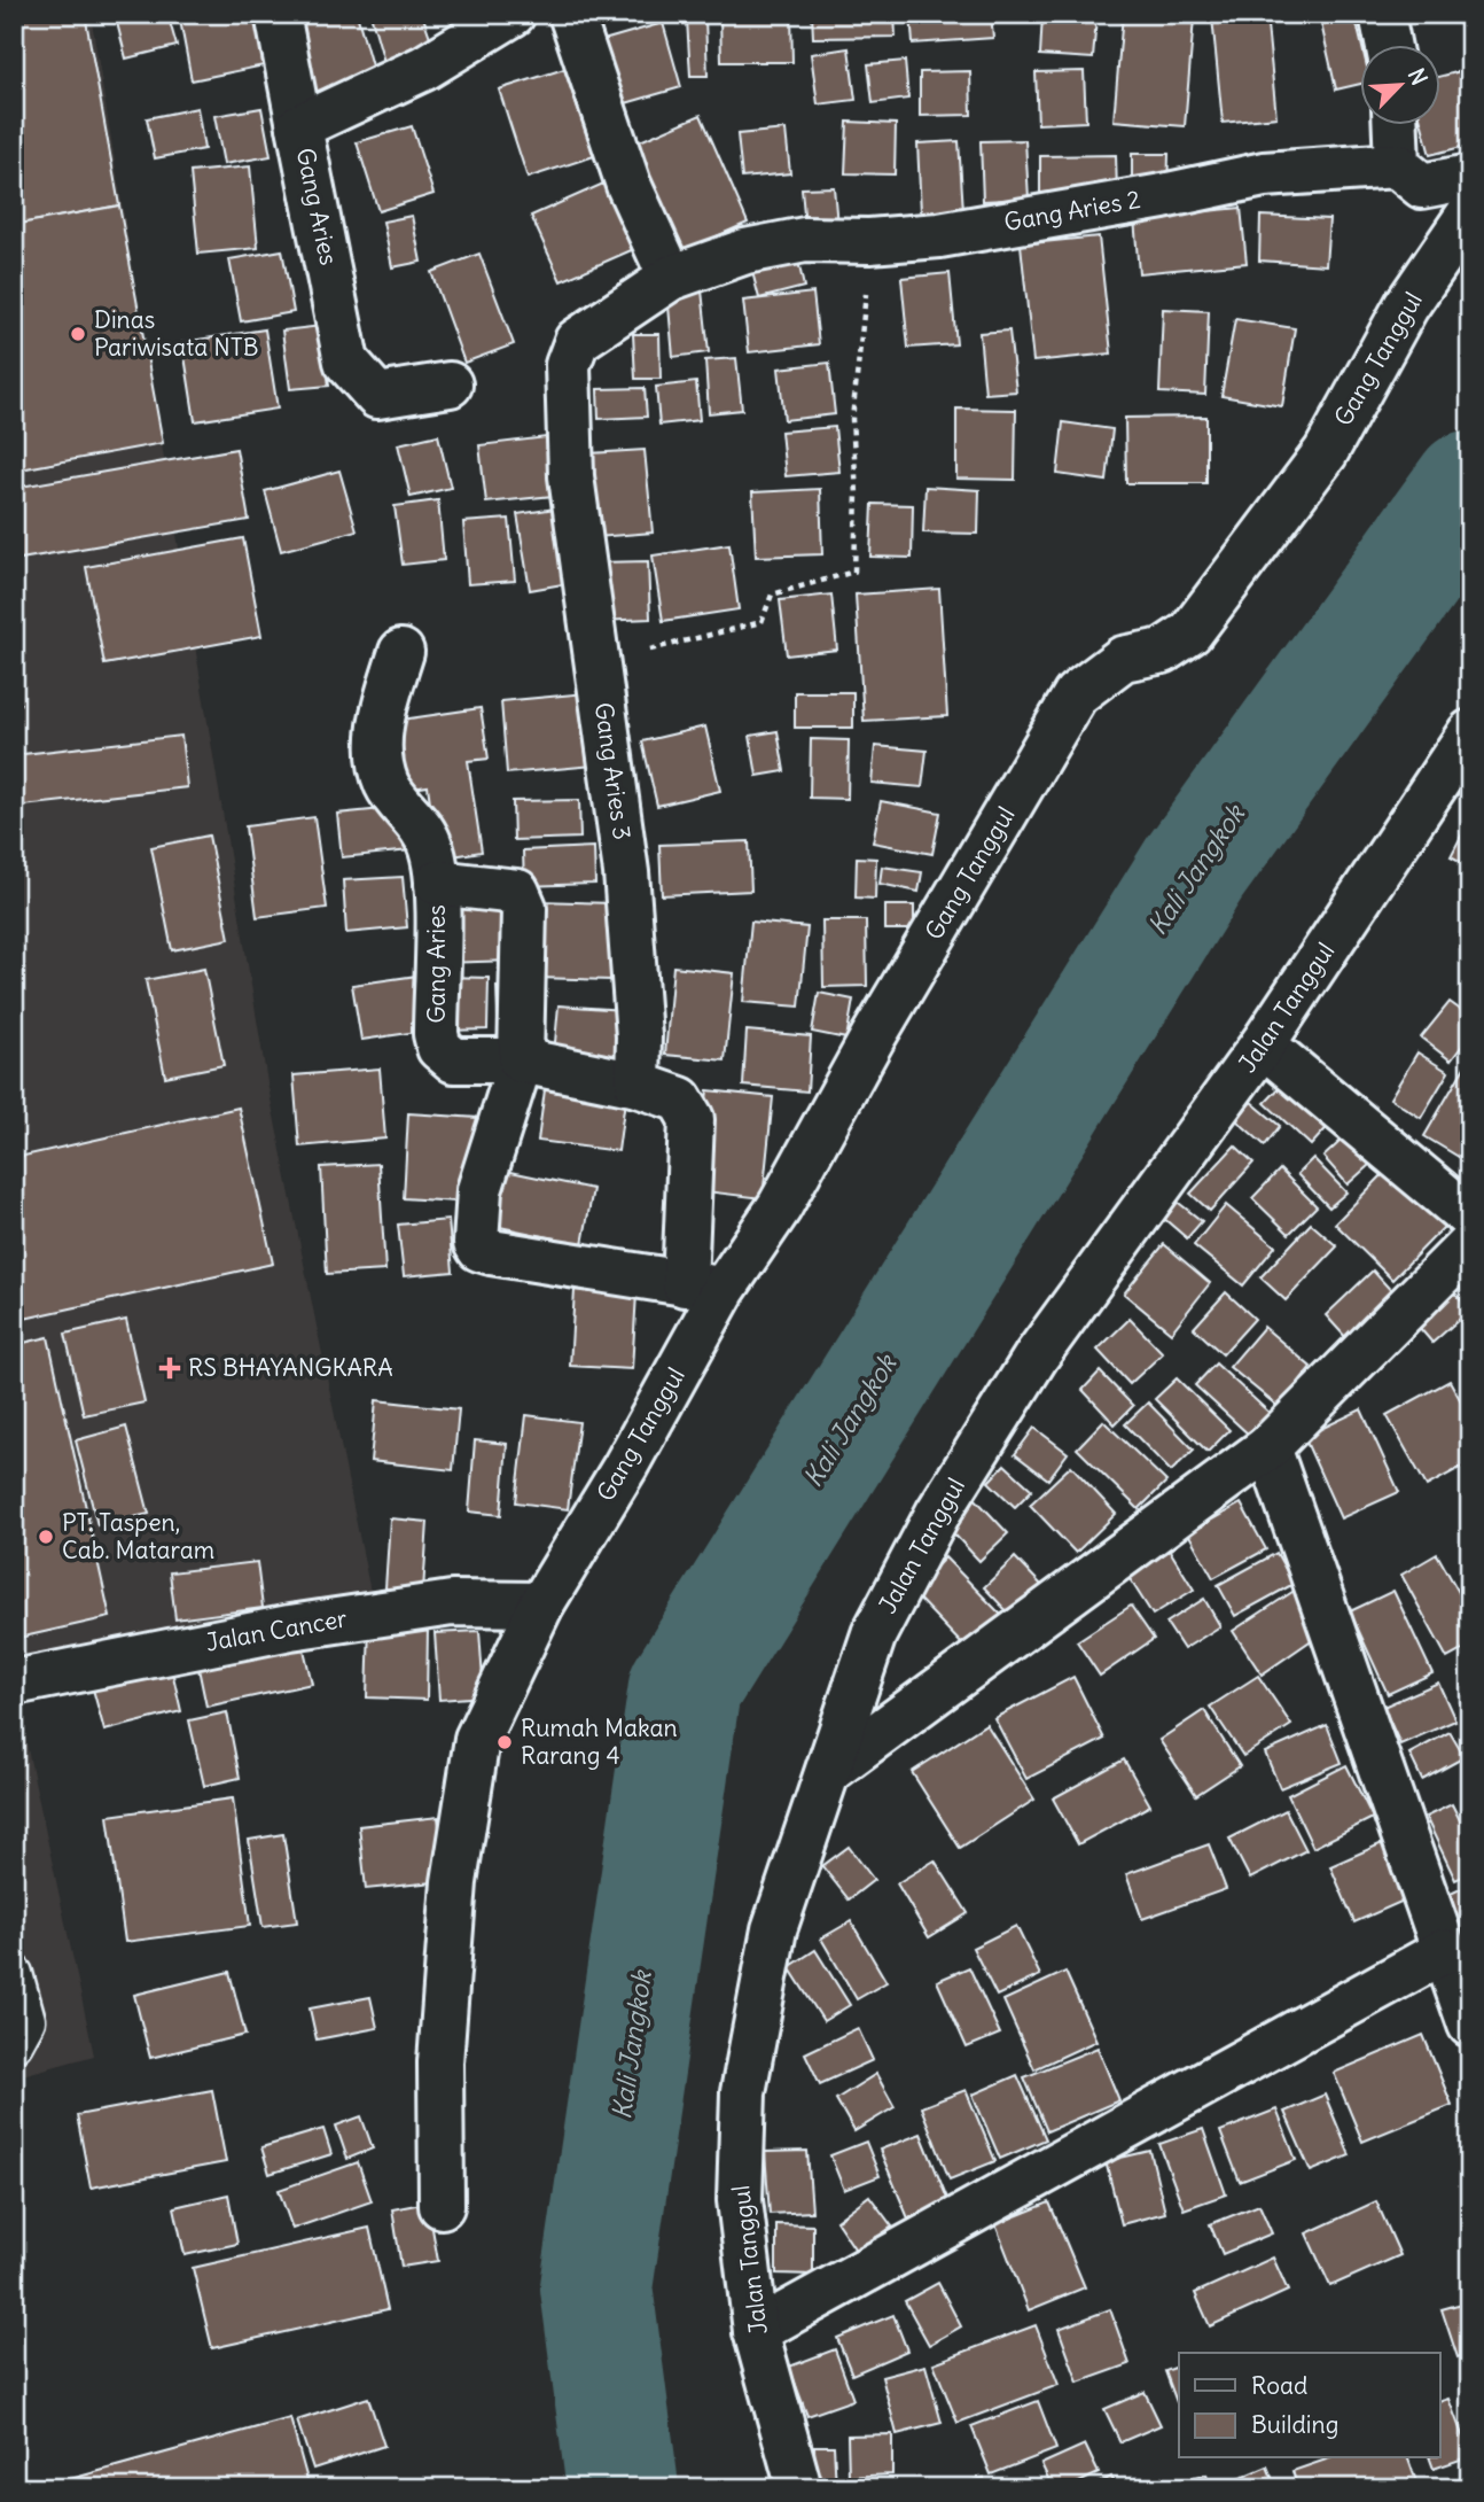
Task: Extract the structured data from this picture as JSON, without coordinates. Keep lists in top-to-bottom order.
{
  "streets": {
    "street": [
      "Gang Aries",
      "Gang Aries 2",
      "Gang Tanggul",
      "Gang Aries 3",
      "Jalan Tanggul",
      "Jalan Cancer"
    ]
  },
  "crossings": [
    ["Gang Aries", "Gang Aries 3"],
    ["Gang Aries 2", "Gang Tanggul"],
    ["Gang Aries 2", "Gang Aries 3"],
    ["Gang Tanggul", "Jalan Cancer"]
  ],
  "water": ["Kali Jangkok"],
  "places": {
    "other": ["Dinas Pariwisata NTB", "PT. Taspen, Cab. Mataram", "Rumah Makan Rarang 4"],
    "health": ["RS BHAYANGKARA"]
  },
  "legend": ["Road", "Building"],
  "north": "top right"
}
